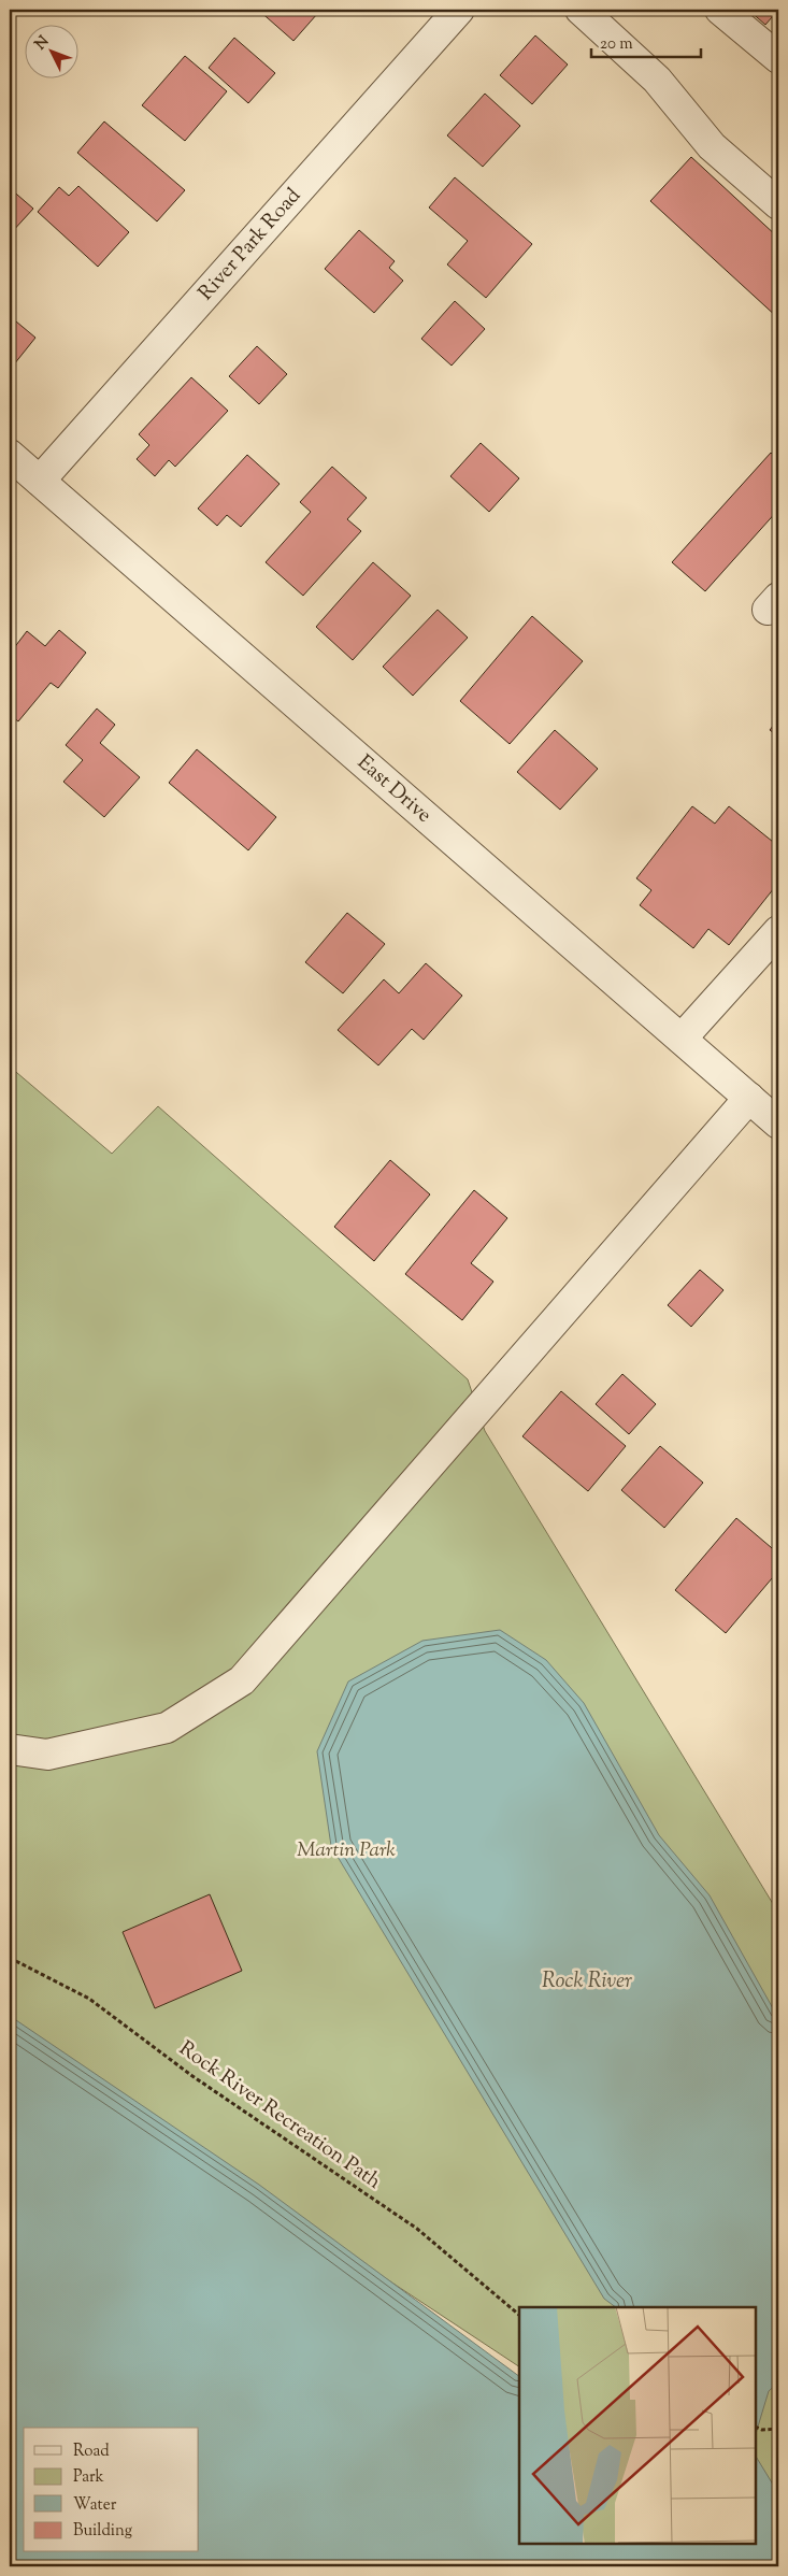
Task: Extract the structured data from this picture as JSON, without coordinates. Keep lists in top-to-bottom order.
{
  "streets": {
    "street": ["River Park Road", "East Drive"],
    "path": ["Rock River Recreation Path"]
  },
  "crossings": [
    ["River Park Road", "East Drive"]
  ],
  "water": ["Rock River"],
  "parks": ["Martin Park"],
  "legend": [
    "Road",
    "Park",
    "Water",
    "Building"
  ],
  "scale_bar": "20 m",
  "north": "top left"
}
